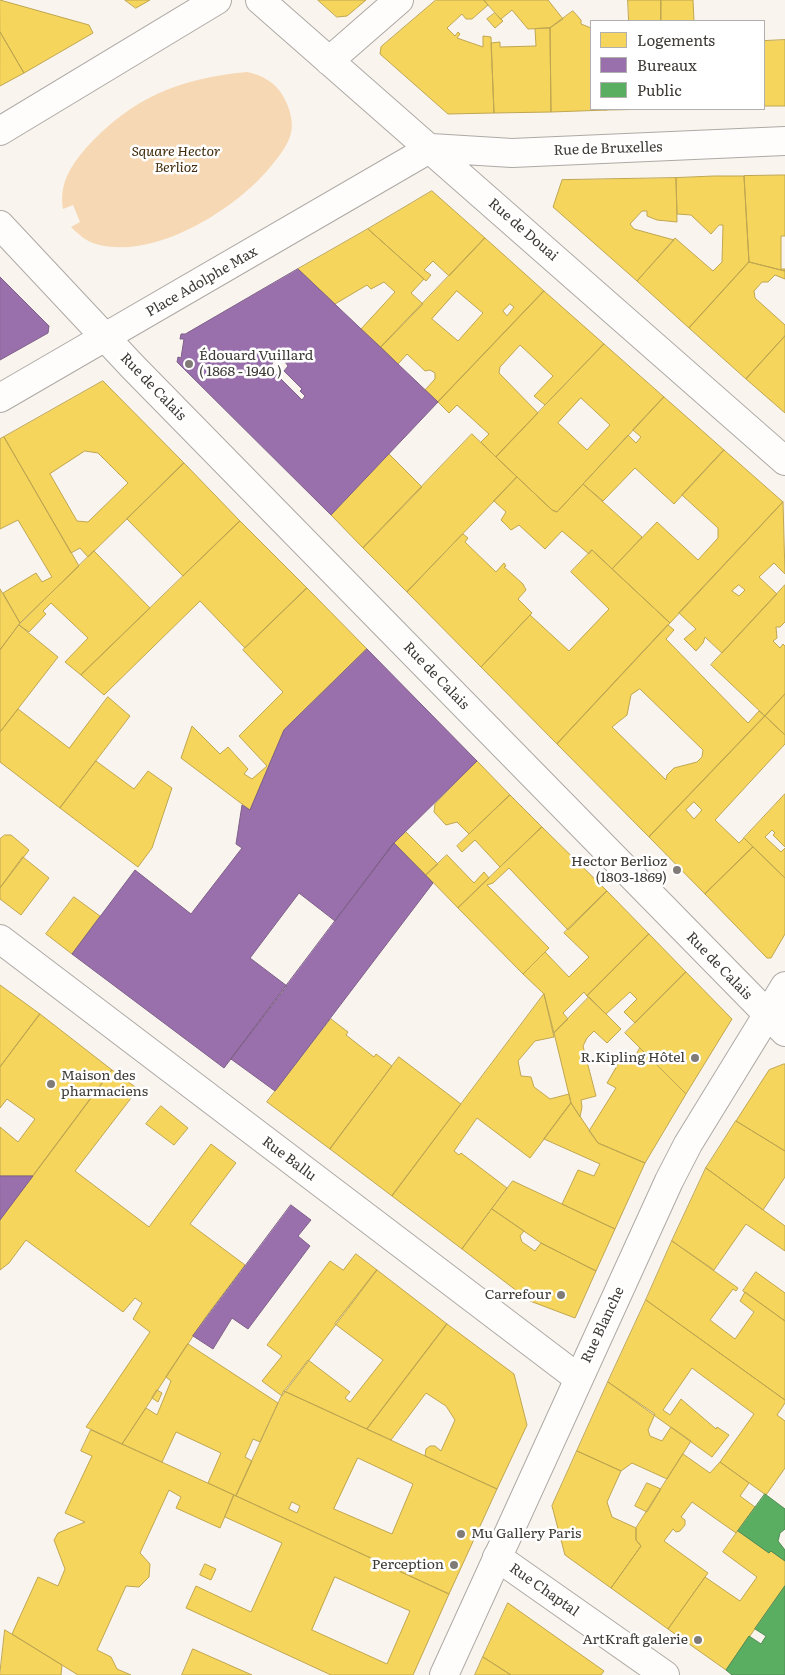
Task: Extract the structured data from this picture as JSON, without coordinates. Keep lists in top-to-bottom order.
{
  "streets": {
    "street": [
      "Rue de Bruxelles",
      "Rue de Douai",
      "Place Adolphe Max",
      "Rue de Calais",
      "Rue Ballu",
      "Rue Blanche",
      "Rue Chaptal"
    ]
  },
  "crossings": [
    ["Rue de Bruxelles", "Rue de Douai"],
    ["Rue de Bruxelles", "Place Adolphe Max"],
    ["Rue de Douai", "Place Adolphe Max"],
    ["Place Adolphe Max", "Rue de Calais"],
    ["Rue de Calais", "Rue Blanche"],
    ["Rue Ballu", "Rue Blanche"],
    ["Rue Blanche", "Rue Chaptal"]
  ],
  "parks": ["Square Hector Berlioz"],
  "places": [
    "Édouard Vuillard ( 1868 - 1940 )",
    "Hector Berlioz (1803-1869)",
    "R.Kipling Hôtel",
    "Maison des pharmaciens",
    "Carrefour",
    "Mu Gallery Paris",
    "Perception",
    "ArtKraft galerie"
  ],
  "legend": ["Logements", "Bureaux", "Public"]
}
